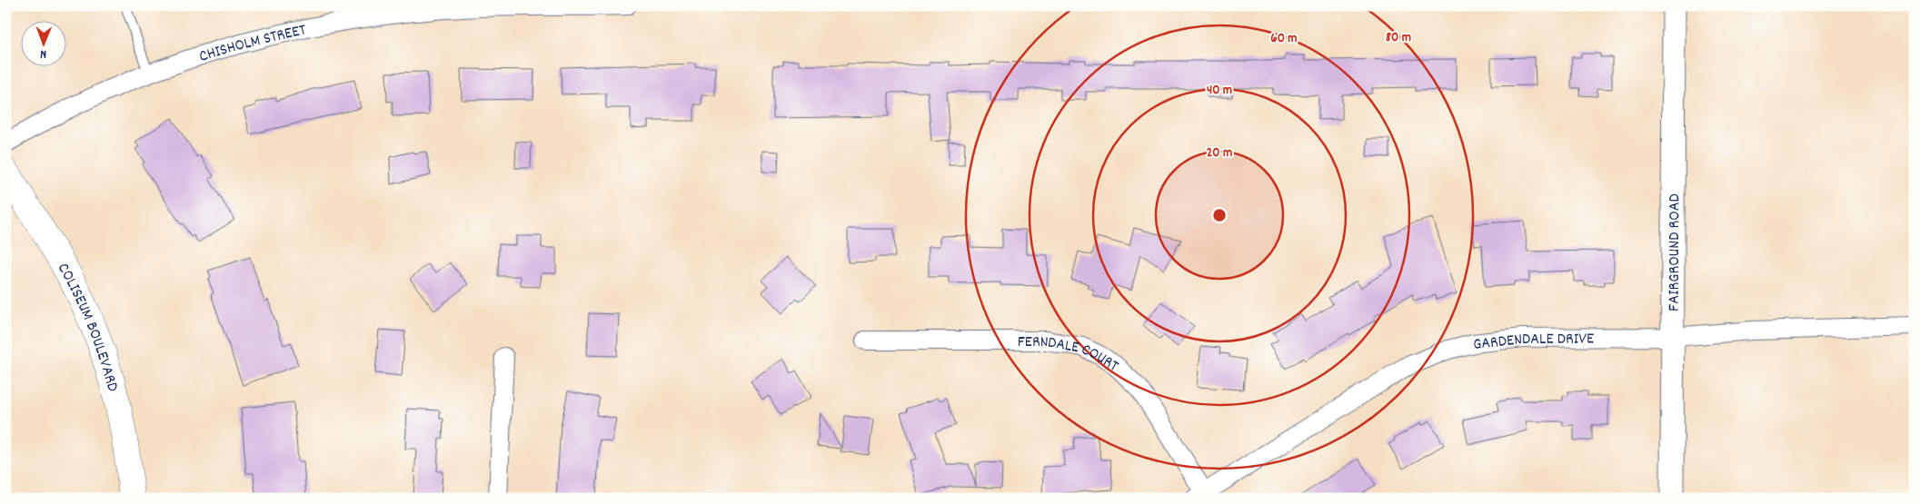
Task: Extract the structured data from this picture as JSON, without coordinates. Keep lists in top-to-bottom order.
{
  "streets": {
    "main road": ["COLISEUM BOULEVARD"],
    "street": [
      "CHISHOLM STREET",
      "FAIRGROUND ROAD",
      "GARDENDALE DRIVE",
      "FERNDALE COURT"
    ]
  },
  "crossings": [
    ["FAIRGROUND ROAD", "GARDENDALE DRIVE"],
    ["GARDENDALE DRIVE", "FERNDALE COURT"]
  ],
  "north": "bottom",
  "rings": [
    "80 m",
    "60 m",
    "40 m",
    "20 m"
  ]
}
